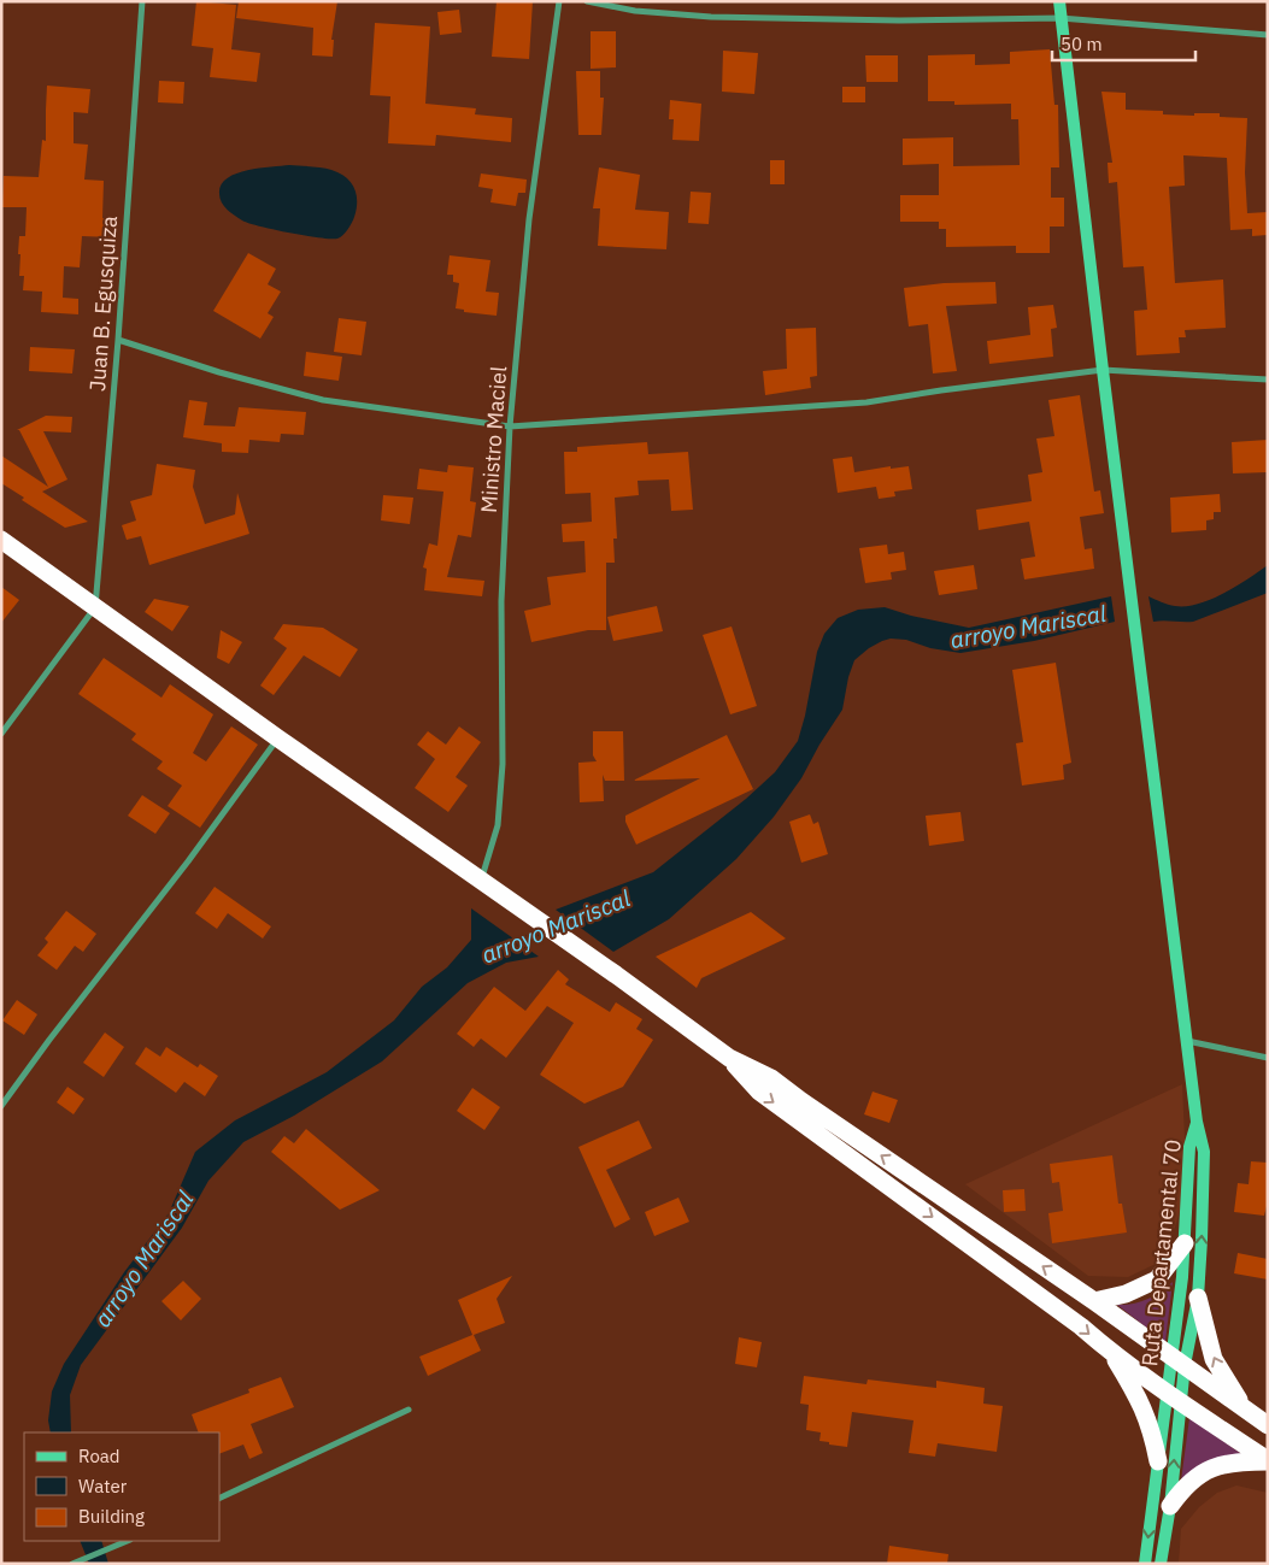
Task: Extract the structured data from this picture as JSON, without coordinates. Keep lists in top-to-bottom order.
{
  "streets": {
    "main road": ["Ruta Departamental 70"],
    "street": ["Juan B. Egusquiza", "Ministro Maciel"]
  },
  "water": ["arroyo Mariscal"],
  "legend": ["Road", "Water", "Building"],
  "scale_bar": "50 m"
}
